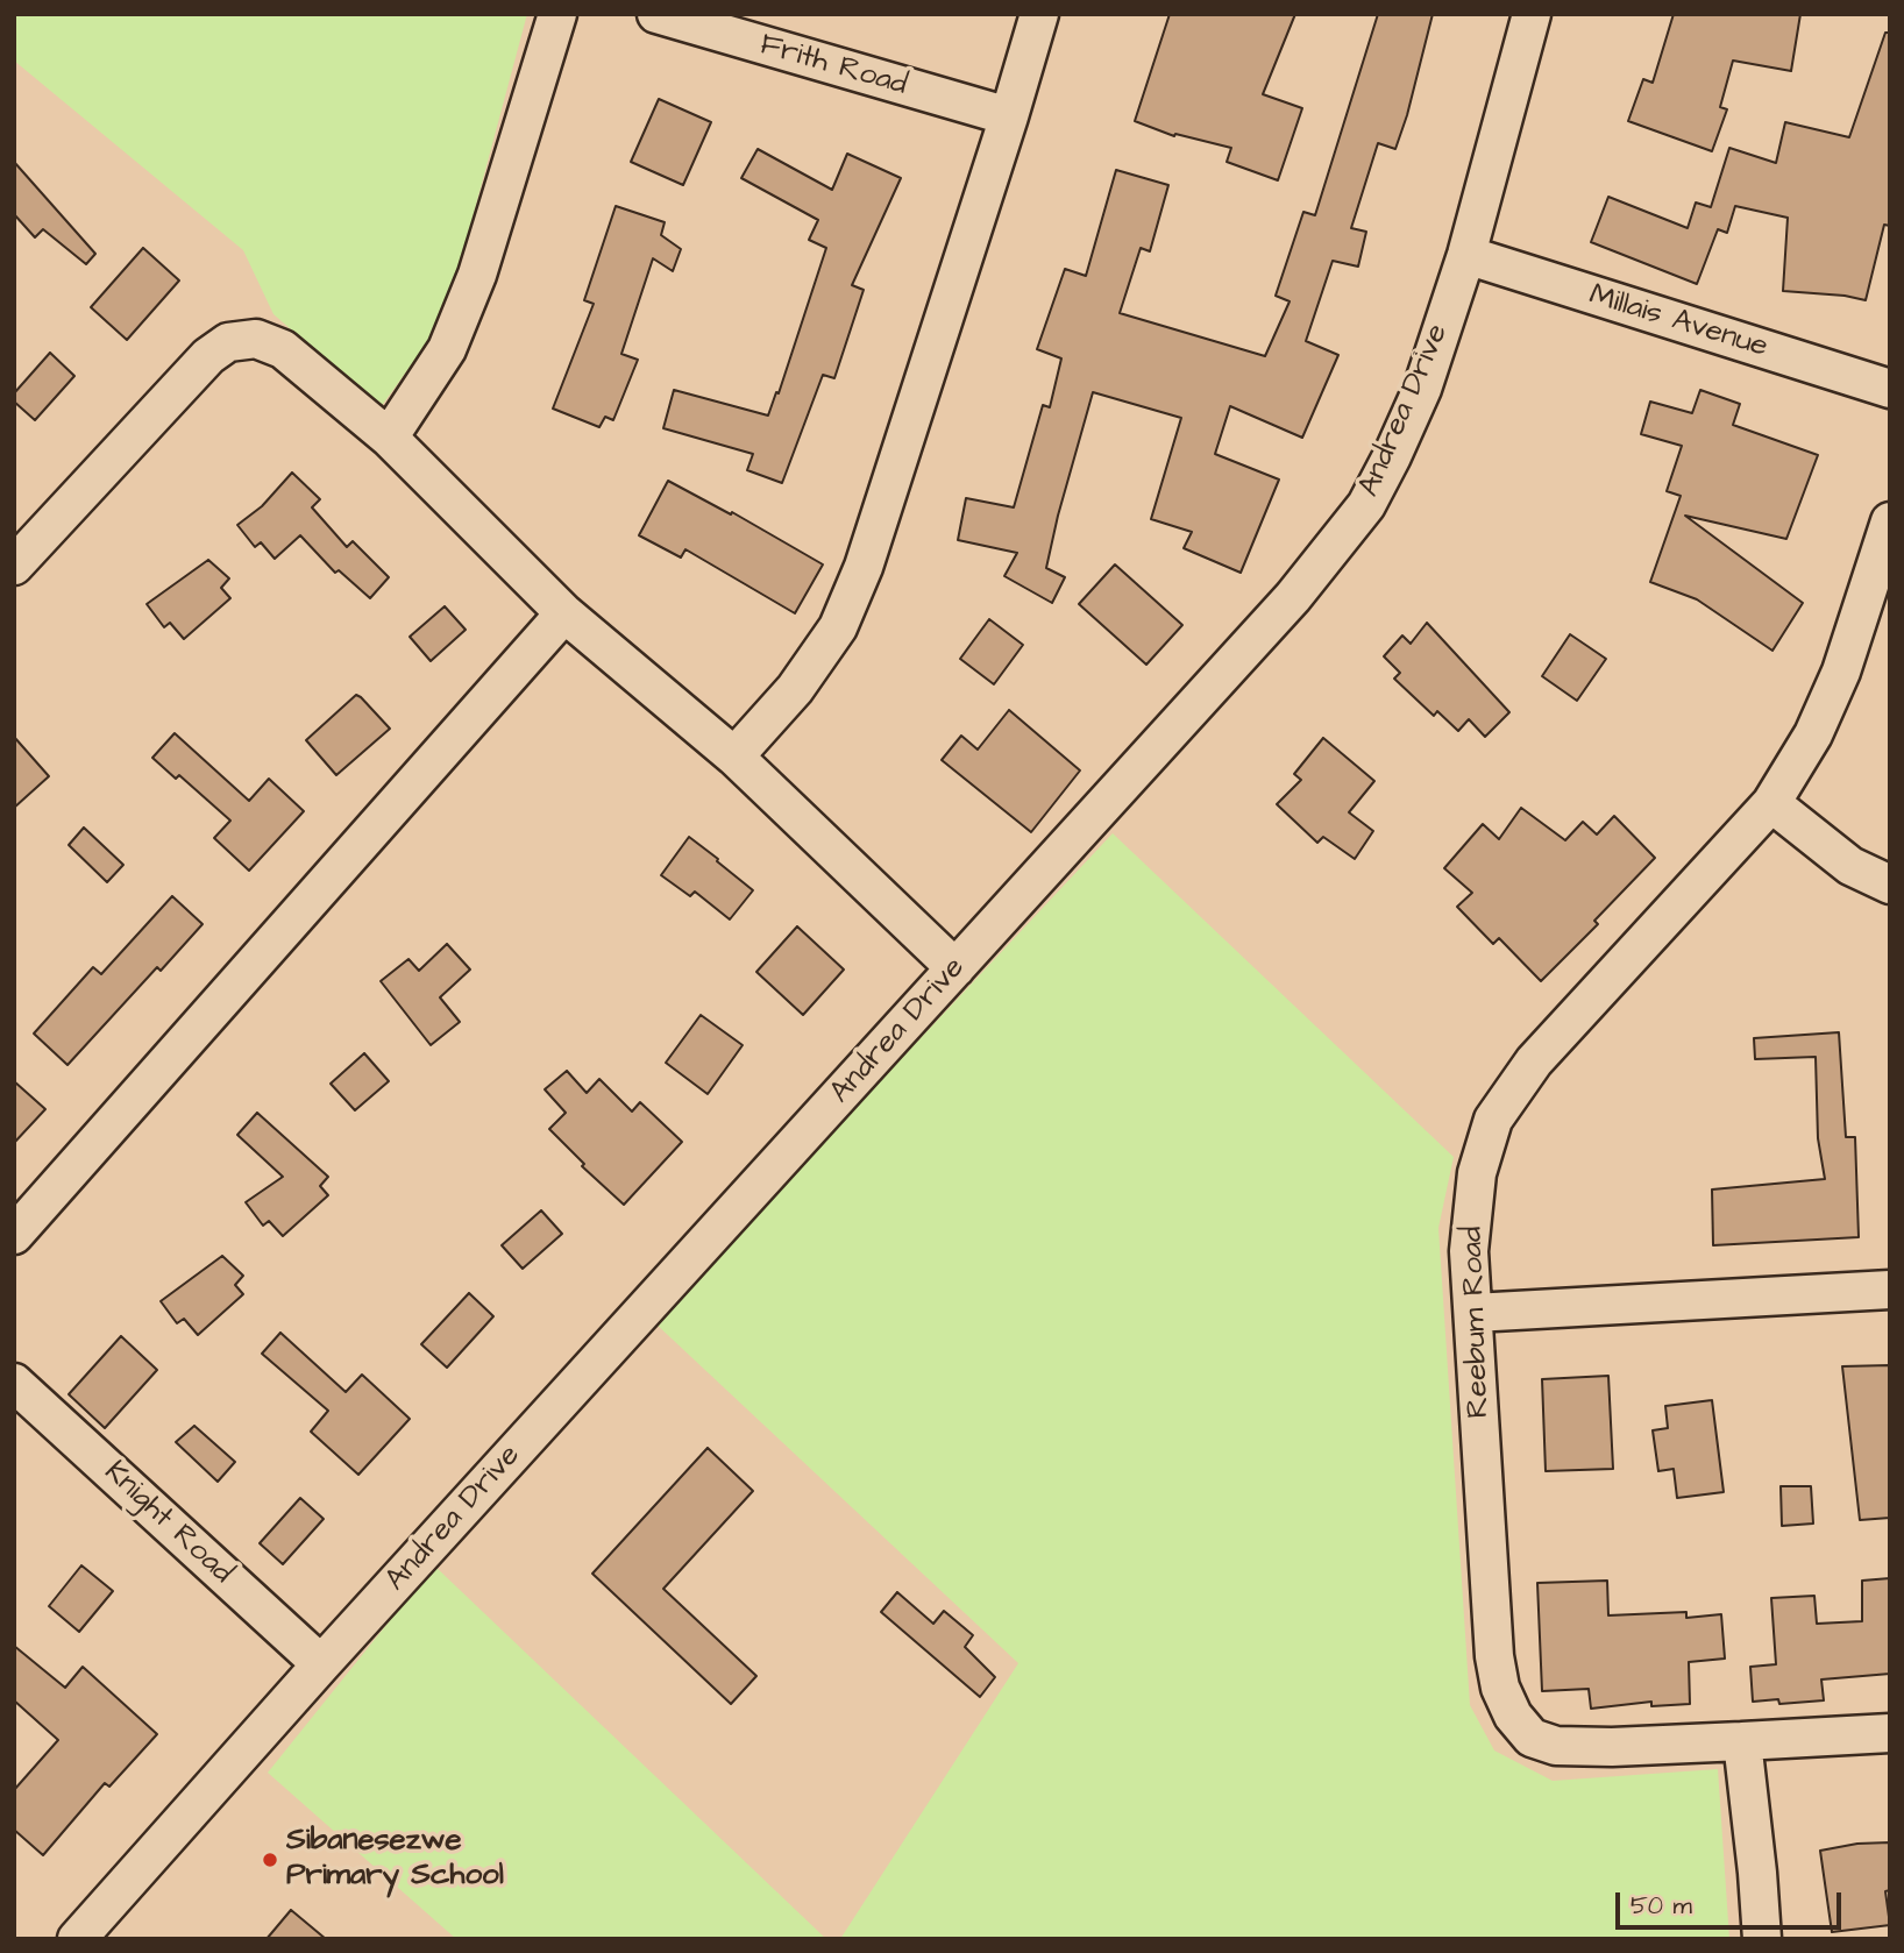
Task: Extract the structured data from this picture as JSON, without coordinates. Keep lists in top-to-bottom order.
{
  "streets": {
    "street": [
      "Frith Road",
      "Millais Avenue",
      "Andrea Drive",
      "Reebum Road",
      "Knight Road"
    ]
  },
  "crossings": [
    ["Millais Avenue", "Andrea Drive"],
    ["Andrea Drive", "Knight Road"]
  ],
  "places": ["Sibanesezwe Primary School"],
  "scale_bar": "50 m"
}
